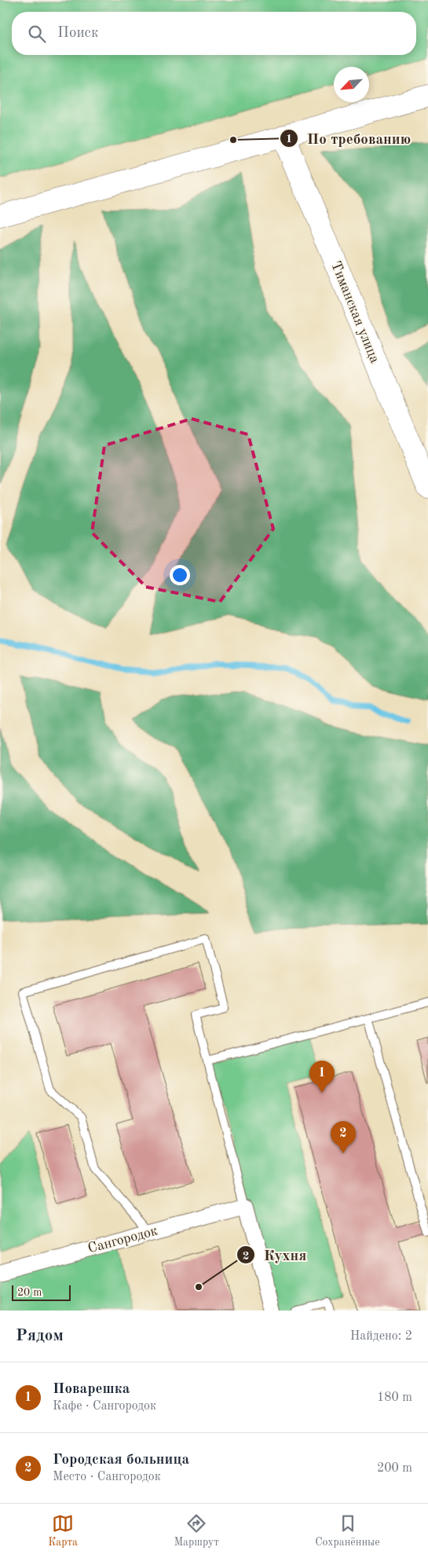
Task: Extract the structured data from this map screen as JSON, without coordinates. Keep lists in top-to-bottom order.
{
  "streets": {
    "main road": ["Тиманская улица"],
    "street": ["Сангородок"]
  },
  "places": ["По требованию", "Кухня"],
  "scale_bar": "20 m",
  "north": "bottom left",
  "page": {
    "search": "Поиск",
    "pins": ["1", "2"],
    "scale": "20 m",
    "heading": ["Рядом", "Найдено: 2"],
    "list": [
      {
        "mark": "1",
        "name": "Поварешка",
        "note": "Кафе · Сангородок",
        "value": "180 m"
      },
      {
        "mark": "2",
        "name": "Городская больница",
        "note": "Место · Сангородок",
        "value": "200 m"
      }
    ],
    "nav": ["Карта", "Маршрут", "Сохранённые"]
  }
}
